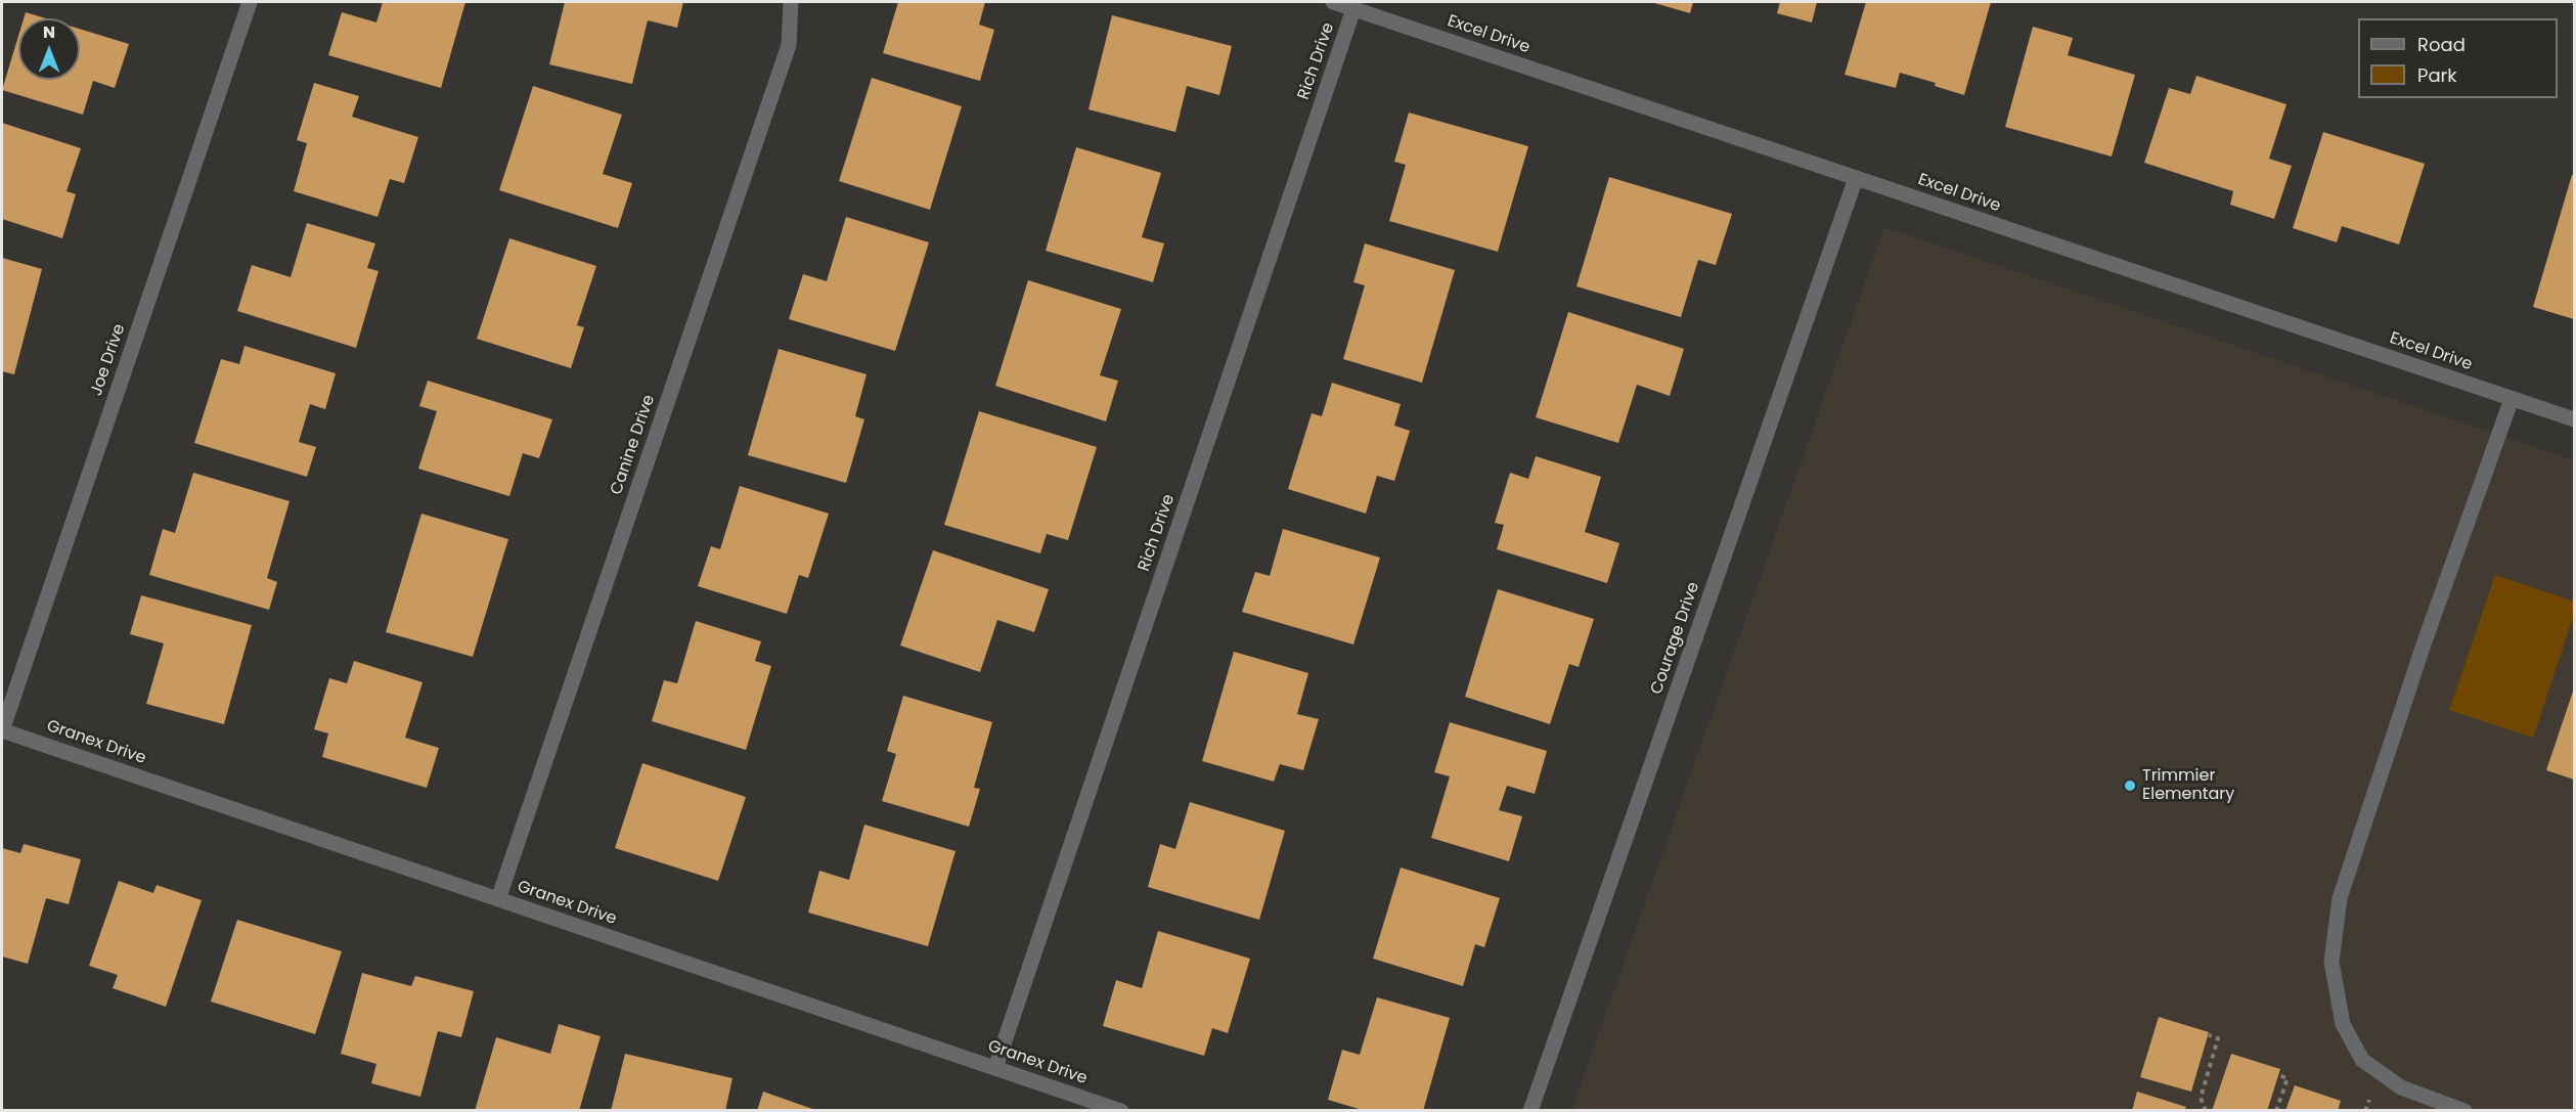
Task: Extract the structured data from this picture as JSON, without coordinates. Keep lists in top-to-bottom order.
{
  "streets": {
    "street": [
      "Excel Drive",
      "Rich Drive",
      "Joe Drive",
      "Canine Drive",
      "Courage Drive",
      "Granex Drive"
    ]
  },
  "crossings": [
    ["Excel Drive", "Rich Drive"],
    ["Excel Drive", "Courage Drive"],
    ["Rich Drive", "Granex Drive"],
    ["Joe Drive", "Granex Drive"],
    ["Canine Drive", "Granex Drive"]
  ],
  "places": ["Trimmier Elementary"],
  "legend": ["Road", "Park"],
  "north": "top"
}
